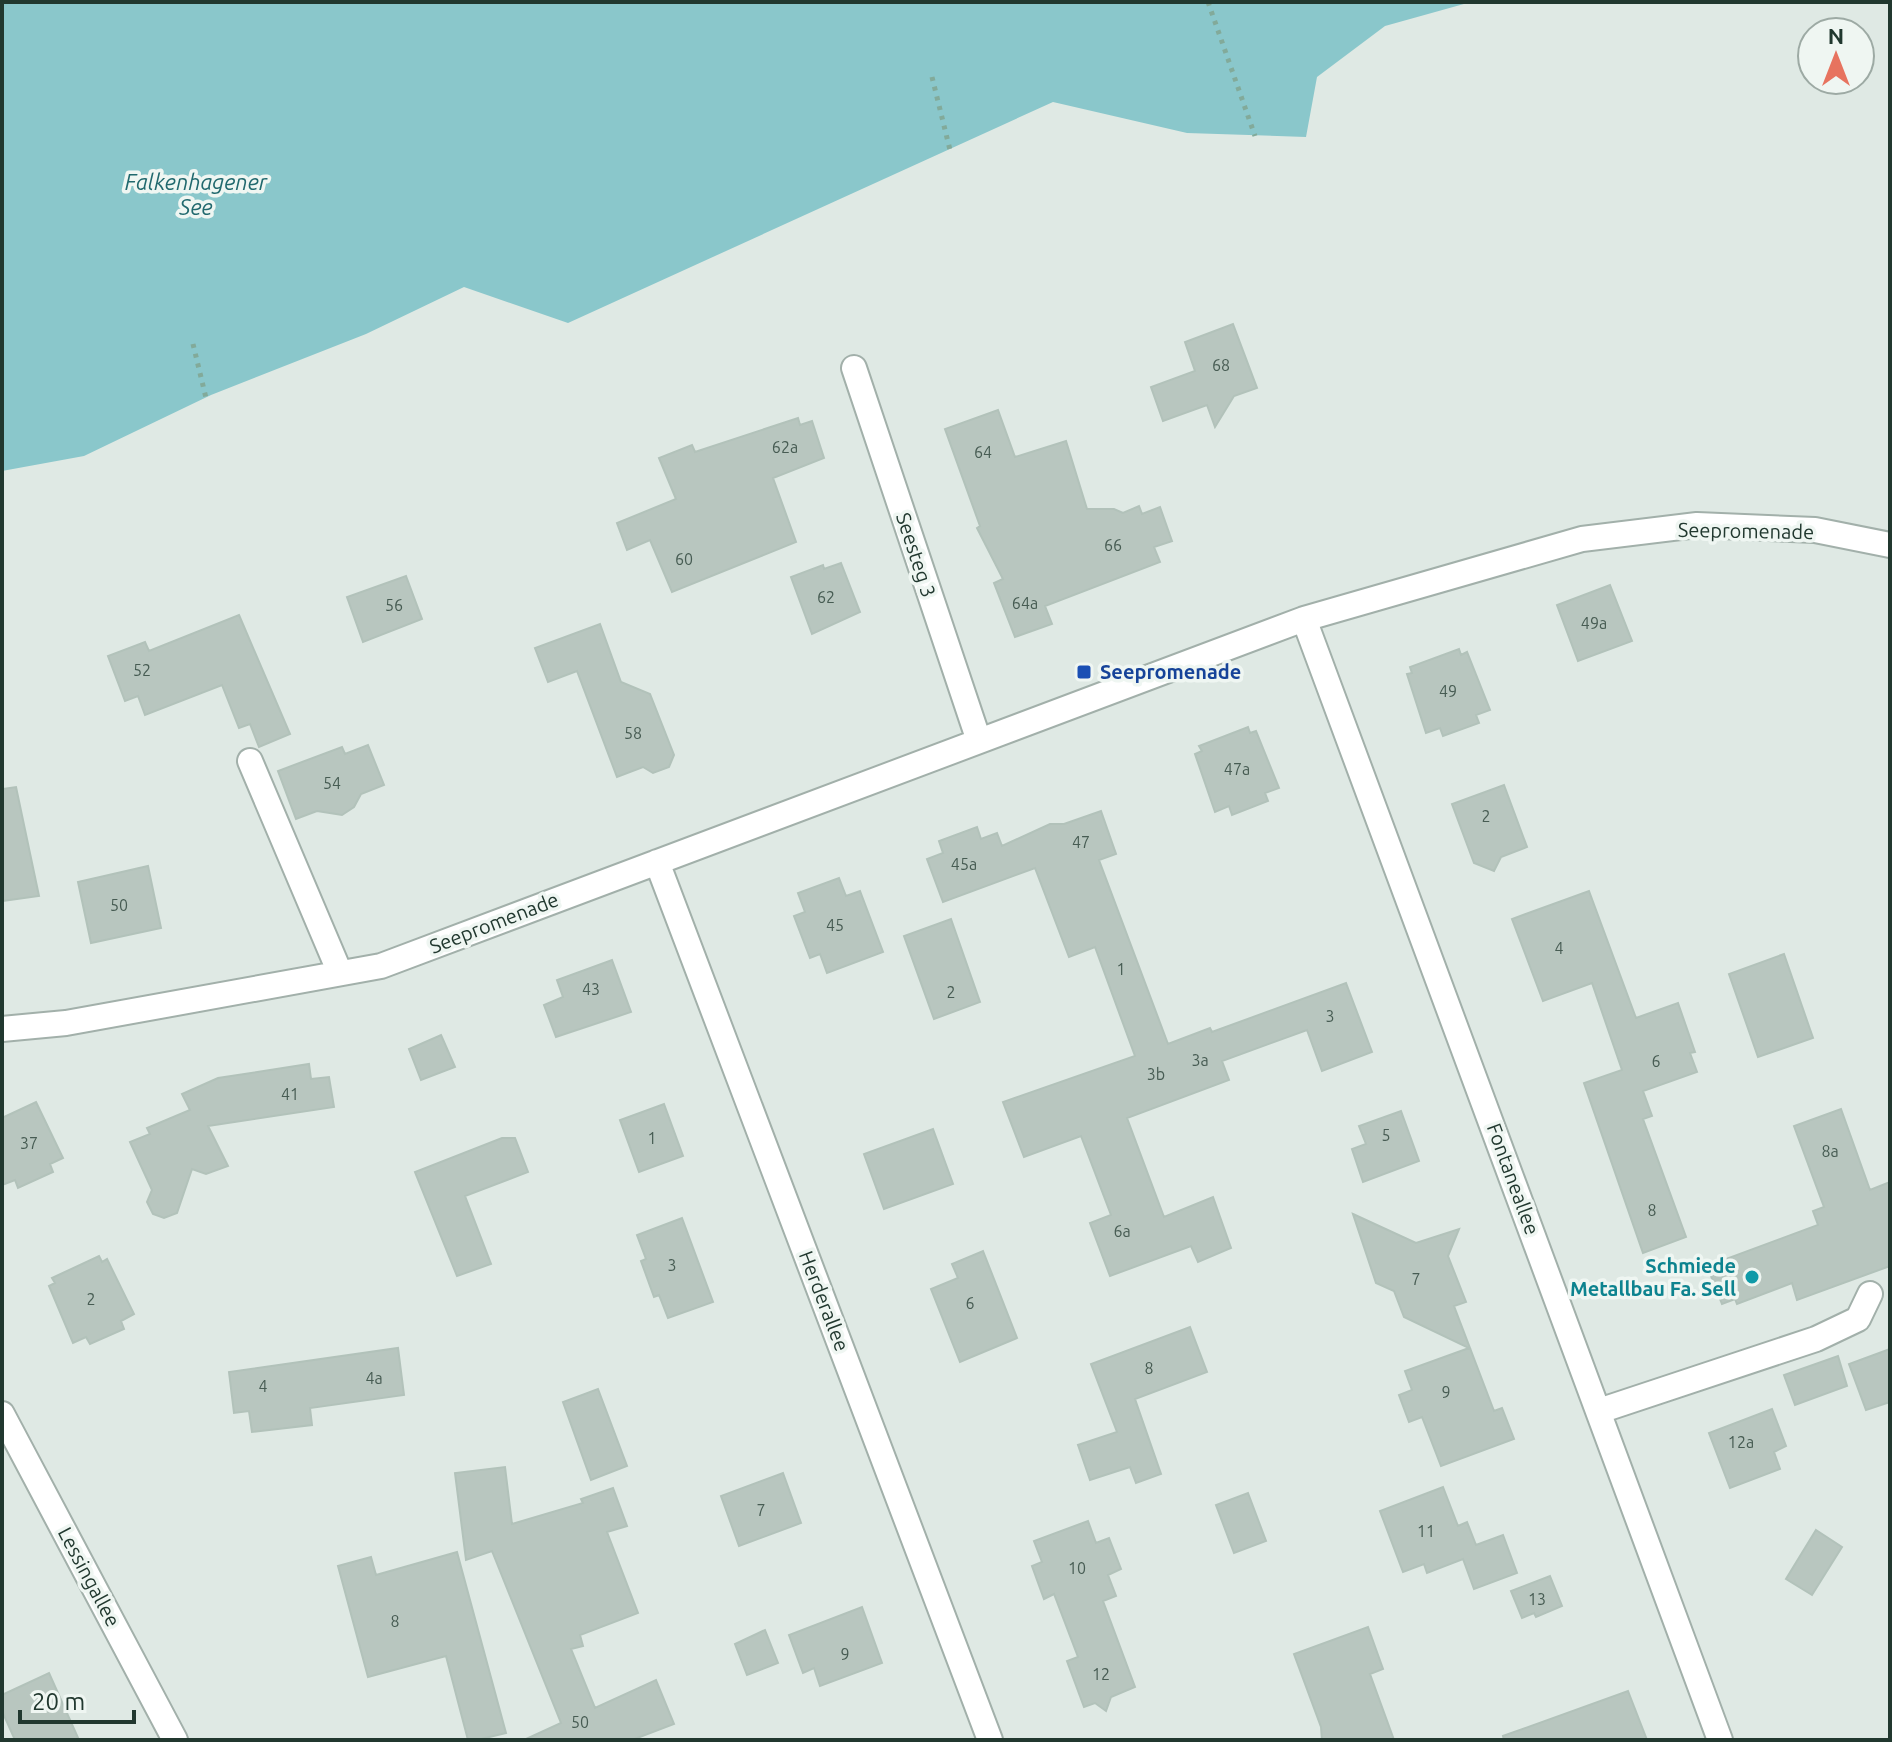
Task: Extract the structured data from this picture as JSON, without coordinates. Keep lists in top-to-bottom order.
{
  "streets": {
    "street": [
      "Seepromenade",
      "Seesteg 3",
      "Fontaneallee",
      "Herderallee",
      "Lessingallee"
    ]
  },
  "crossings": [
    ["Seepromenade", "Seesteg 3"],
    ["Seepromenade", "Fontaneallee"],
    ["Seepromenade", "Herderallee"]
  ],
  "water": ["Falkenhagener See"],
  "places": {
    "transit": ["Seepromenade"],
    "other": ["Schmiede Metallbau Fa. Sell"]
  },
  "house_numbers": [
    "68",
    "62a",
    "64",
    "66",
    "60",
    "62",
    "64a",
    "56",
    "49a",
    "52",
    "49",
    "58",
    "47a",
    "54",
    "2",
    "47",
    "45a",
    "50",
    "45",
    "4",
    "1",
    "43",
    "2",
    "3",
    "3a",
    "6",
    "3b",
    "41",
    "5",
    "1",
    "37",
    "8a",
    "8",
    "6a",
    "3",
    "7",
    "2",
    "6",
    "8",
    "4a",
    "4",
    "9",
    "12a",
    "7",
    "11",
    "10",
    "13",
    "8",
    "9",
    "12",
    "50"
  ],
  "scale_bar": "20 m",
  "north": "top"
}
